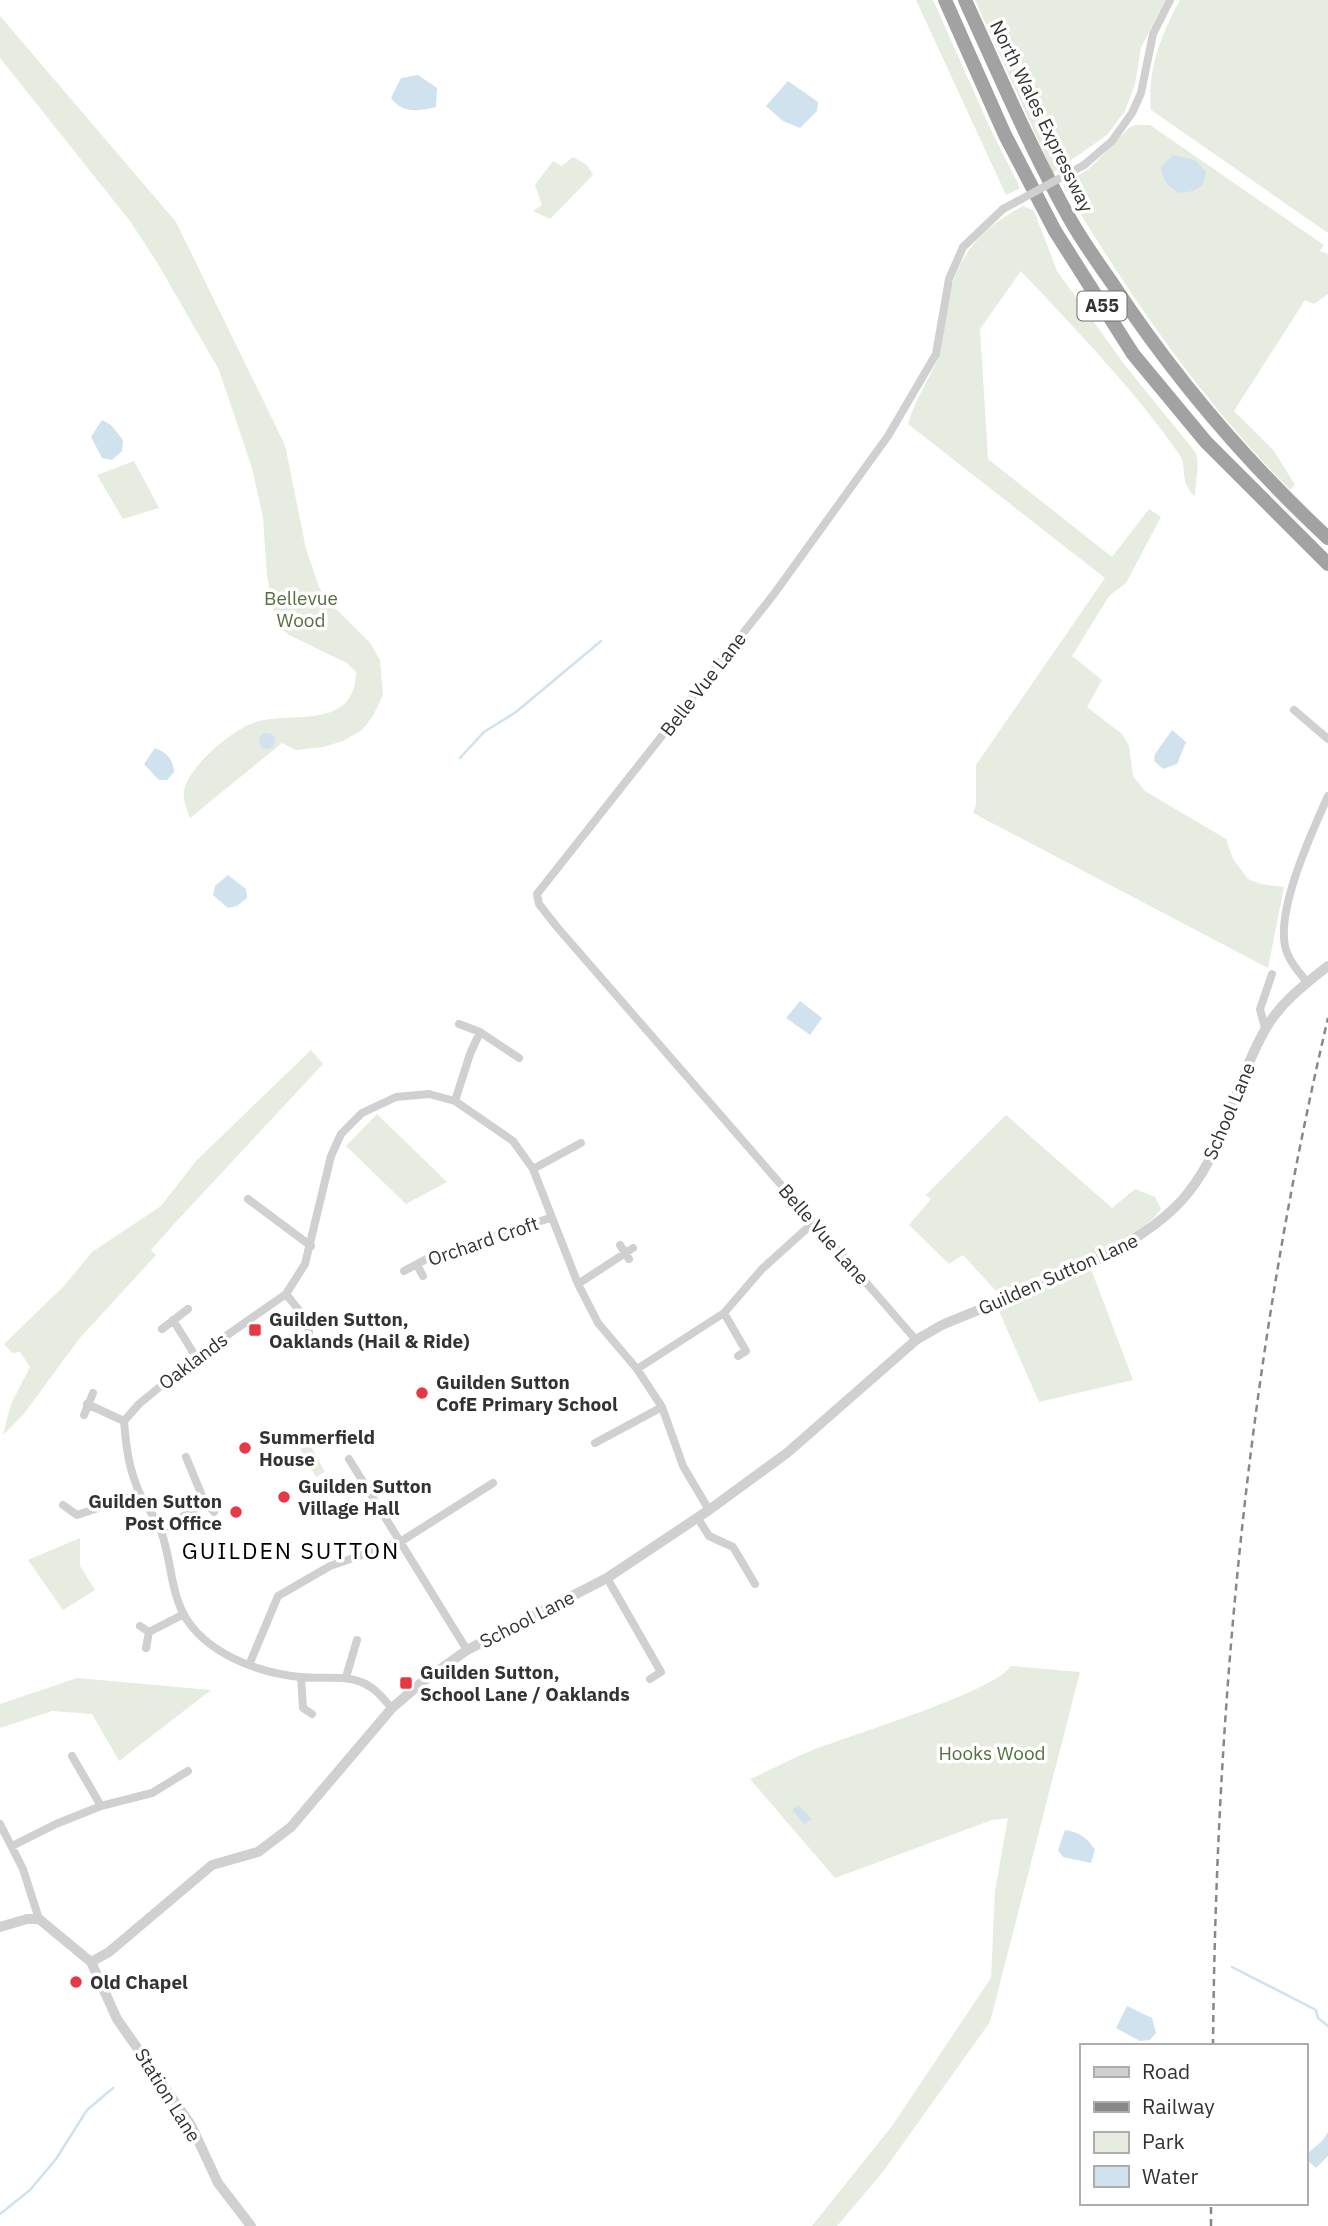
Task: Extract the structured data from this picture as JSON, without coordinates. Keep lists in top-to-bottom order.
{
  "streets": {
    "highway": ["North Wales Expressway", "A55"],
    "street": [
      "Belle Vue Lane",
      "School Lane",
      "Orchard Croft",
      "Guilden Sutton Lane",
      "Oaklands",
      "Station Lane"
    ]
  },
  "crossings": [
    ["Belle Vue Lane", "School Lane"],
    ["Belle Vue Lane", "Guilden Sutton Lane"],
    ["School Lane", "Guilden Sutton Lane"],
    ["School Lane", "Oaklands"],
    ["School Lane", "Station Lane"],
    ["Orchard Croft", "Oaklands"]
  ],
  "districts": ["GUILDEN SUTTON"],
  "parks": ["Bellevue Wood", "Hooks Wood"],
  "places": {
    "transit": ["Guilden Sutton, Oaklands (Hail & Ride)", "Guilden Sutton, School Lane / Oaklands"],
    "other": [
      "Guilden Sutton CofE Primary School",
      "Summerfield House",
      "Guilden Sutton Village Hall",
      "Guilden Sutton Post Office",
      "Old Chapel"
    ]
  },
  "legend": [
    "Road",
    "Railway",
    "Park",
    "Water"
  ]
}
